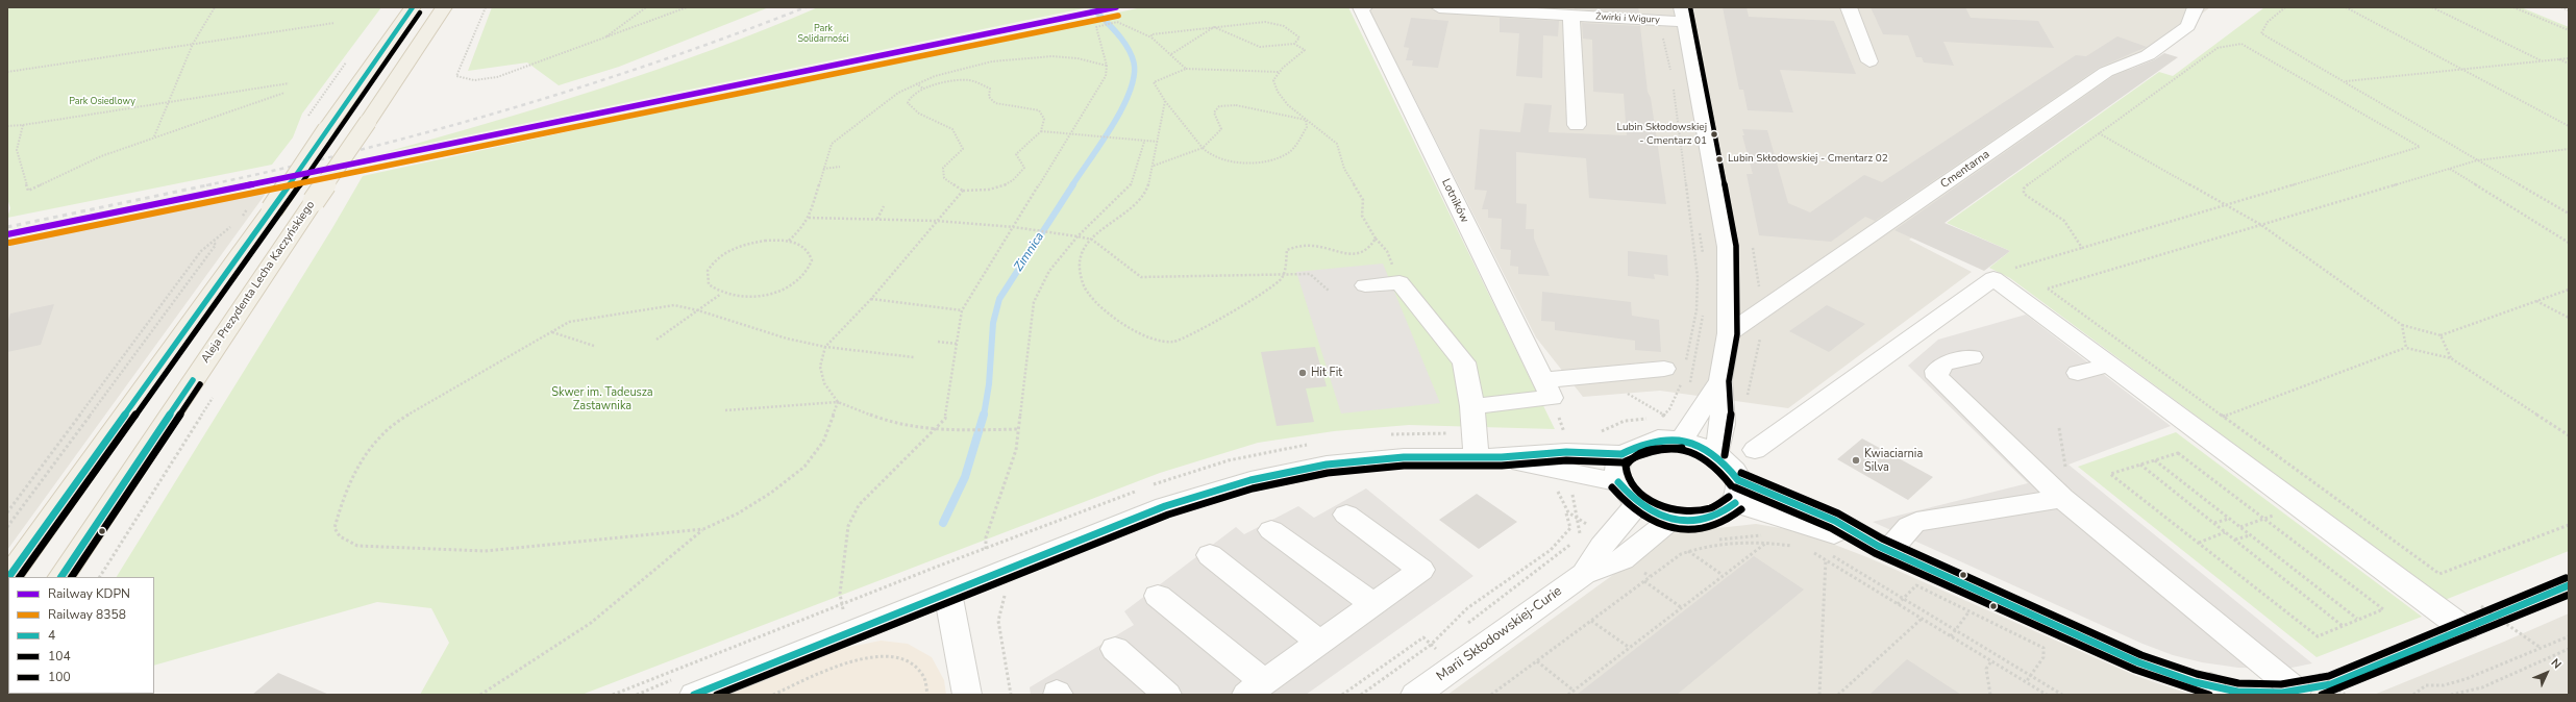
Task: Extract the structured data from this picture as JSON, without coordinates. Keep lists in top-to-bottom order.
{
  "streets": {
    "main road": ["Aleja Prezydenta Lecha Kaczyńskiego"],
    "street": [
      "Żwirki i Wigury",
      "Cmentarna",
      "Lotników",
      "Marii Skłodowskiej-Curie"
    ]
  },
  "water": ["Zimnica"],
  "parks": ["Park Solidarności", "Park Osiedlowy", "Skwer im. Tadeusza Zastawnika"],
  "places": [
    "Lubin Skłodowskiej - Cmentarz 01",
    "Lubin Skłodowskiej - Cmentarz 02",
    "Hit Fit",
    "Kwiaciarnia Silva"
  ],
  "lines": [
    "rail line KDPN",
    "transit line 4",
    "transit line 100",
    "transit line 104",
    "rail line 8358"
  ],
  "legend": [
    "Railway KDPN",
    "Railway 8358",
    "4",
    "104",
    "100"
  ],
  "north": "top right"
}
